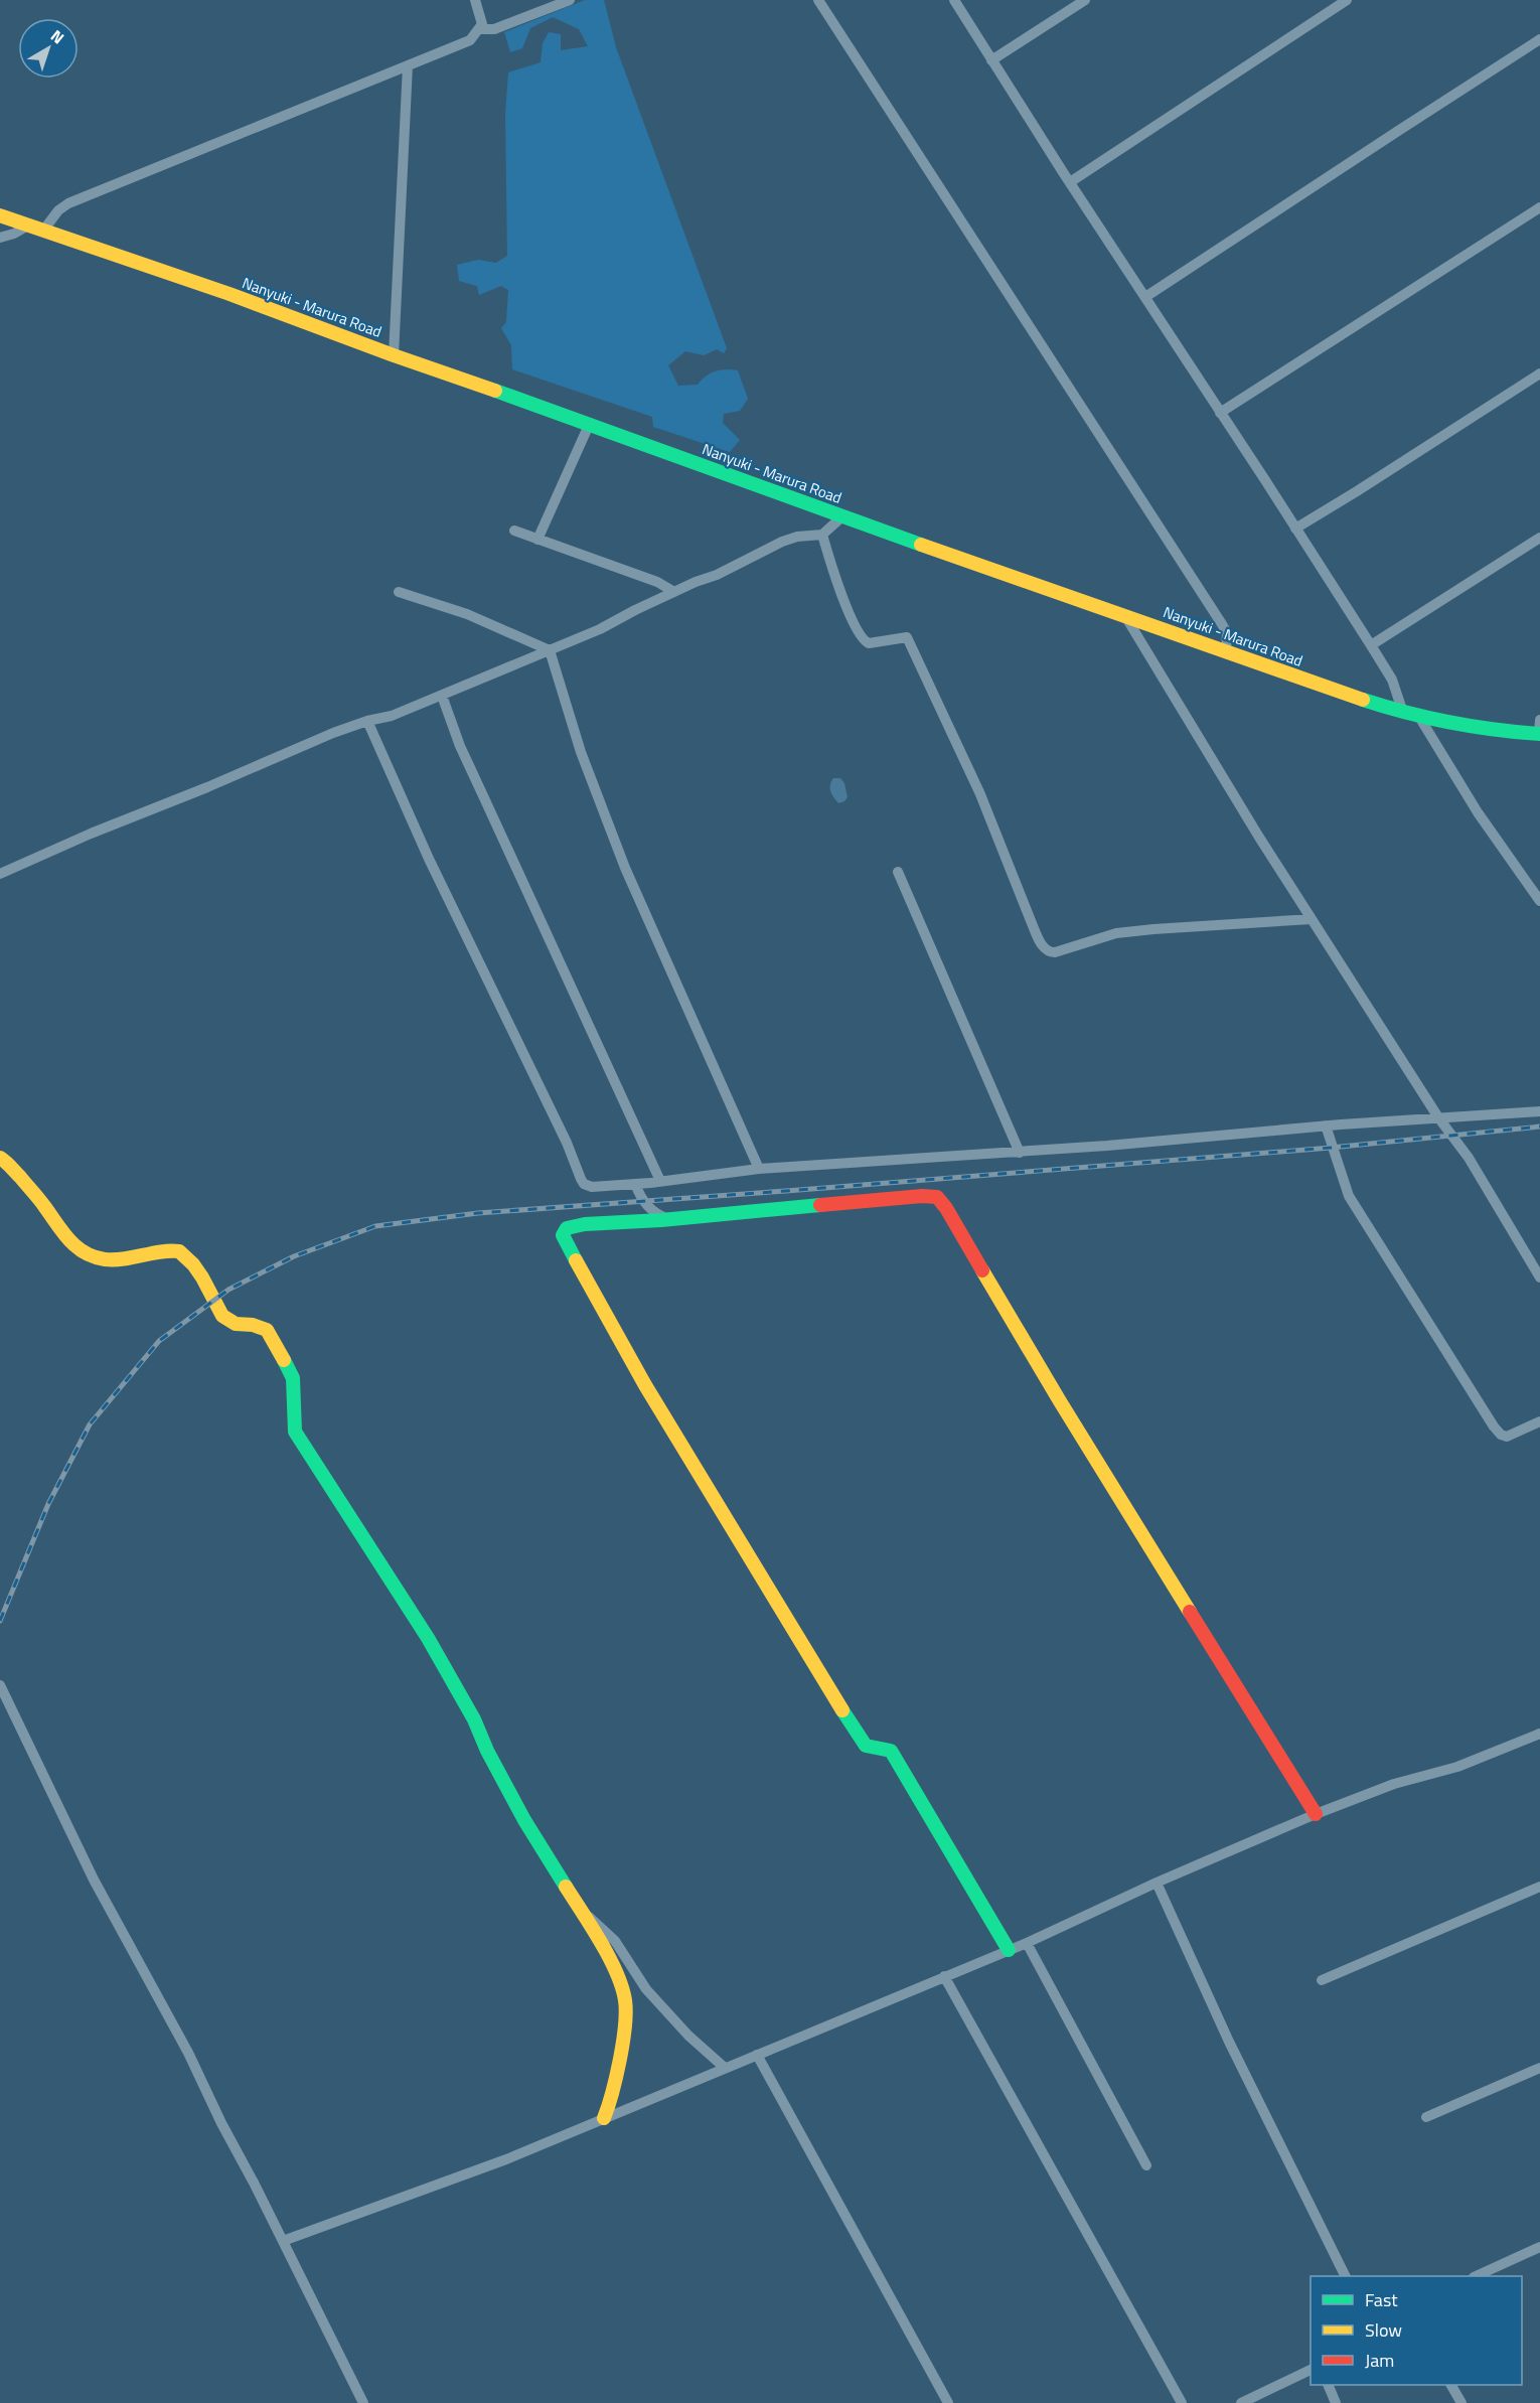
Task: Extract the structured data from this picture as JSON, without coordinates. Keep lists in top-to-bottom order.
{
  "streets": {
    "street": ["Nanyuki - Marura Road"]
  },
  "legend": ["Fast", "Slow", "Jam"],
  "north": "top right"
}
